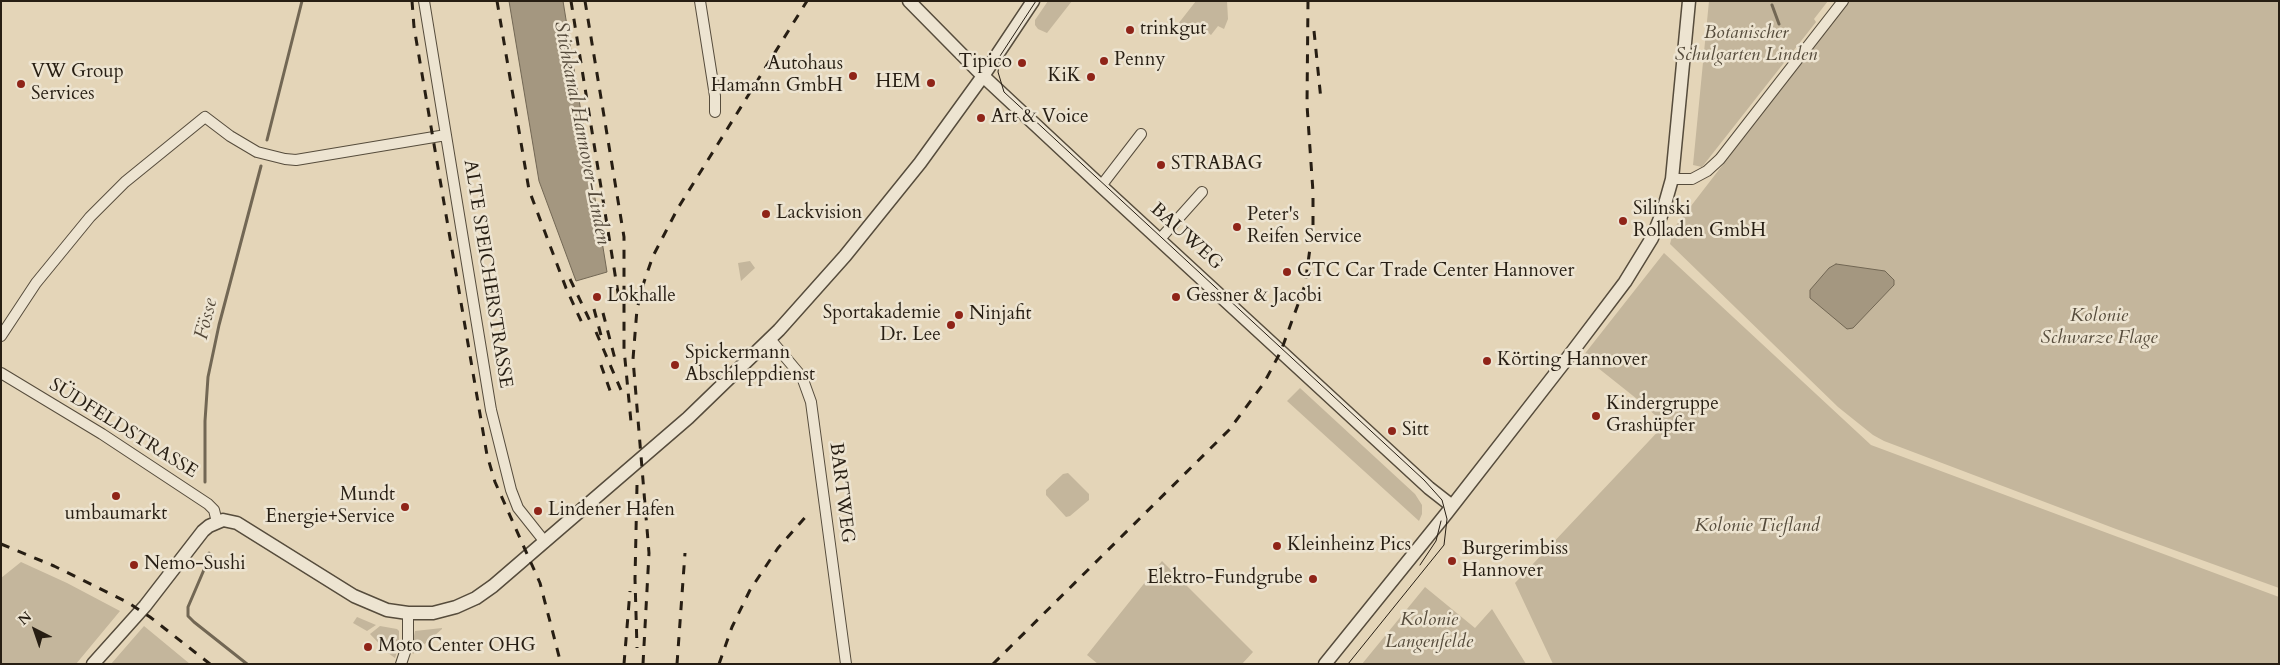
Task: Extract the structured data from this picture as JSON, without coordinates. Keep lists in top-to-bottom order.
{
  "streets": {
    "street": [
      "BAUWEG",
      "ALTE SPEICHERSTRASSE",
      "SÜDFELDSTRASSE",
      "BARTWEG"
    ]
  },
  "water": ["Stichkanal Hannover-Linden", "Fösse"],
  "parks": [
    "Botanischer Schulgarten Linden",
    "Kolonie Schwarze Flage",
    "Kolonie Tiefland",
    "Kolonie Langenfelde"
  ],
  "places": [
    "trinkgut",
    "Penny",
    "Tipico",
    "Autohaus Hamann GmbH",
    "KiK",
    "HEM",
    "VW Group Services",
    "Art & Voice",
    "STRABAG",
    "Lackvision",
    "Silinski Rolladen GmbH",
    "Peter's Reifen Service",
    "CTC Car Trade Center Hannover",
    "Lokhalle",
    "Gessner & Jacobi",
    "Ninjafit",
    "Sportakademie Dr. Lee",
    "Körting Hannover",
    "Spickermann Abschleppdienst",
    "Kindergruppe Grashüpfer",
    "Sitt",
    "umbaumarkt",
    "Mundt Energie+Service",
    "Lindener Hafen",
    "Kleinheinz Pics",
    "Burgerimbiss Hannover",
    "Nemo-Sushi",
    "Elektro-Fundgrube",
    "Moto Center OHG"
  ],
  "north": "top left"
}
